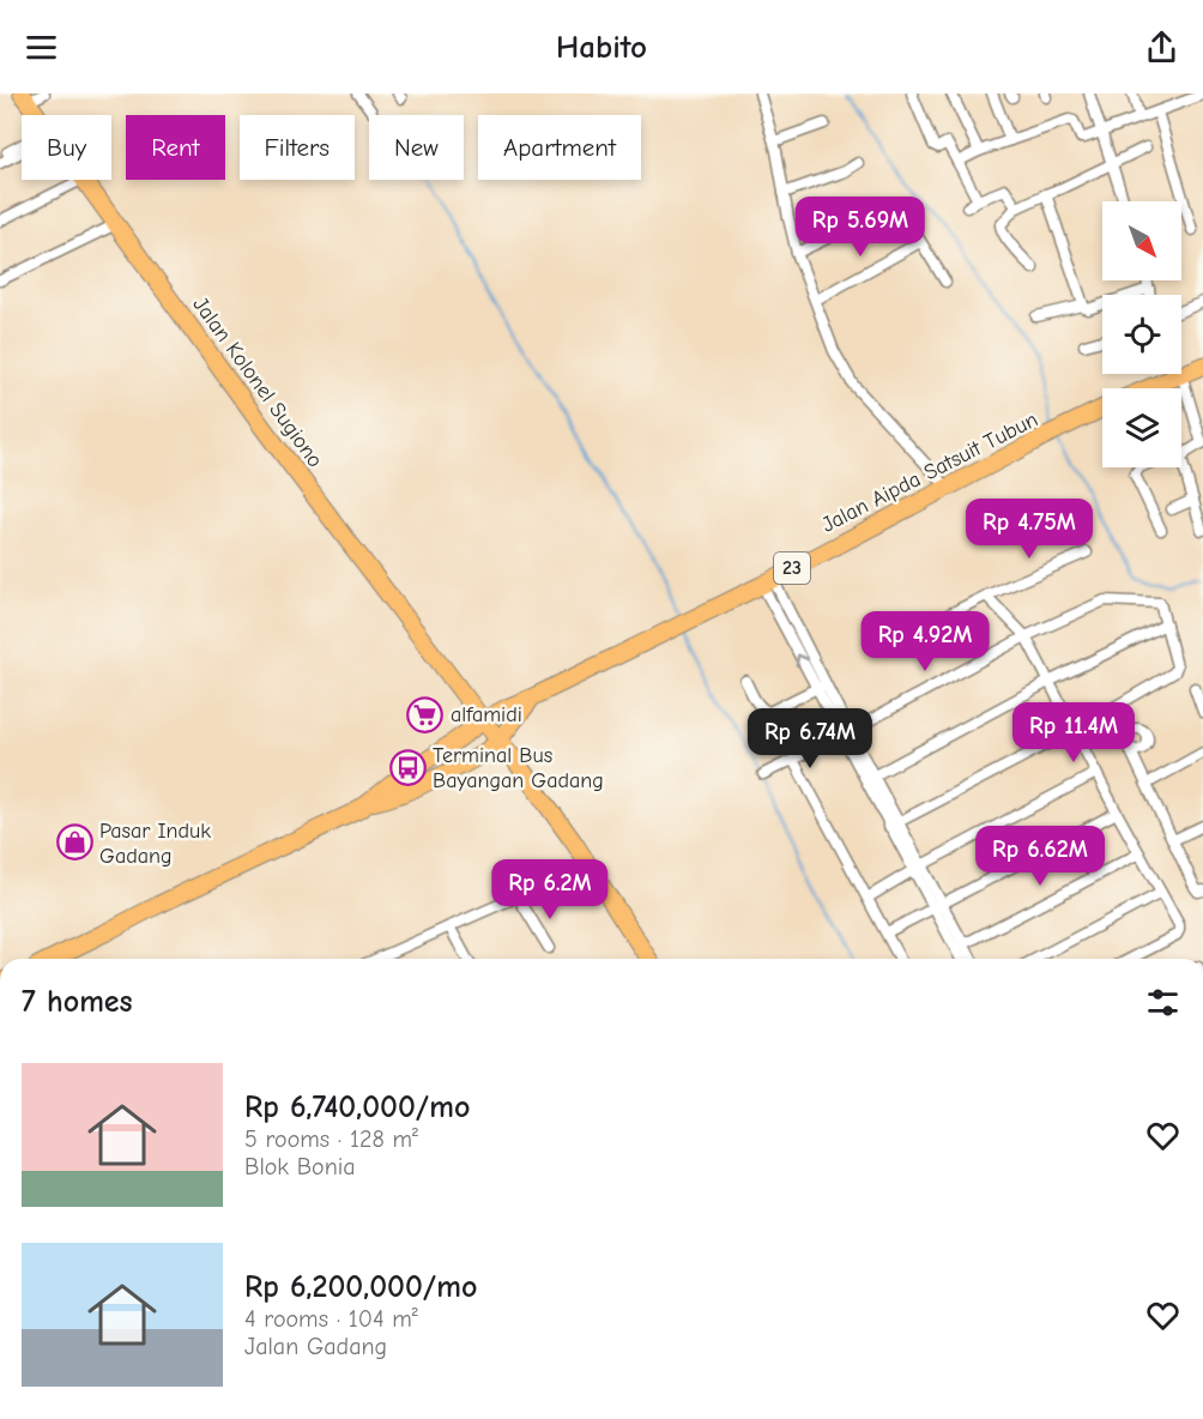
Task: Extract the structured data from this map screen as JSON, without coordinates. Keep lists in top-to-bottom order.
{
  "streets": {
    "main road": ["Jalan Kolonel Sugiono", "Jalan Aipda Satsuit Tubun", "23"]
  },
  "crossings": [
    ["Jalan Kolonel Sugiono", "Jalan Aipda Satsuit Tubun"]
  ],
  "places": {
    "supermarket": ["alfamidi"],
    "bus stop": ["Terminal Bus Bayangan Gadang"],
    "shop": ["Pasar Induk Gadang"]
  },
  "north": "bottom right",
  "page": {
    "header": "Habito",
    "chip": [
      "Buy",
      "Rent",
      "Filters",
      "New",
      "Apartment"
    ],
    "price": [
      "Rp 5.69M",
      "Rp 4.75M",
      "Rp 4.92M",
      "Rp 11.4M",
      "Rp 6.74M",
      "Rp 6.62M",
      "Rp 6.2M"
    ],
    "heading": "7 homes",
    "list": [
      {
        "name": "Rp 6,740,000/mo",
        "note": "5 rooms · 128 m² · Blok Bonia"
      },
      {
        "name": "Rp 6,200,000/mo",
        "note": "4 rooms · 104 m² · Jalan Gadang"
      }
    ]
  }
}
